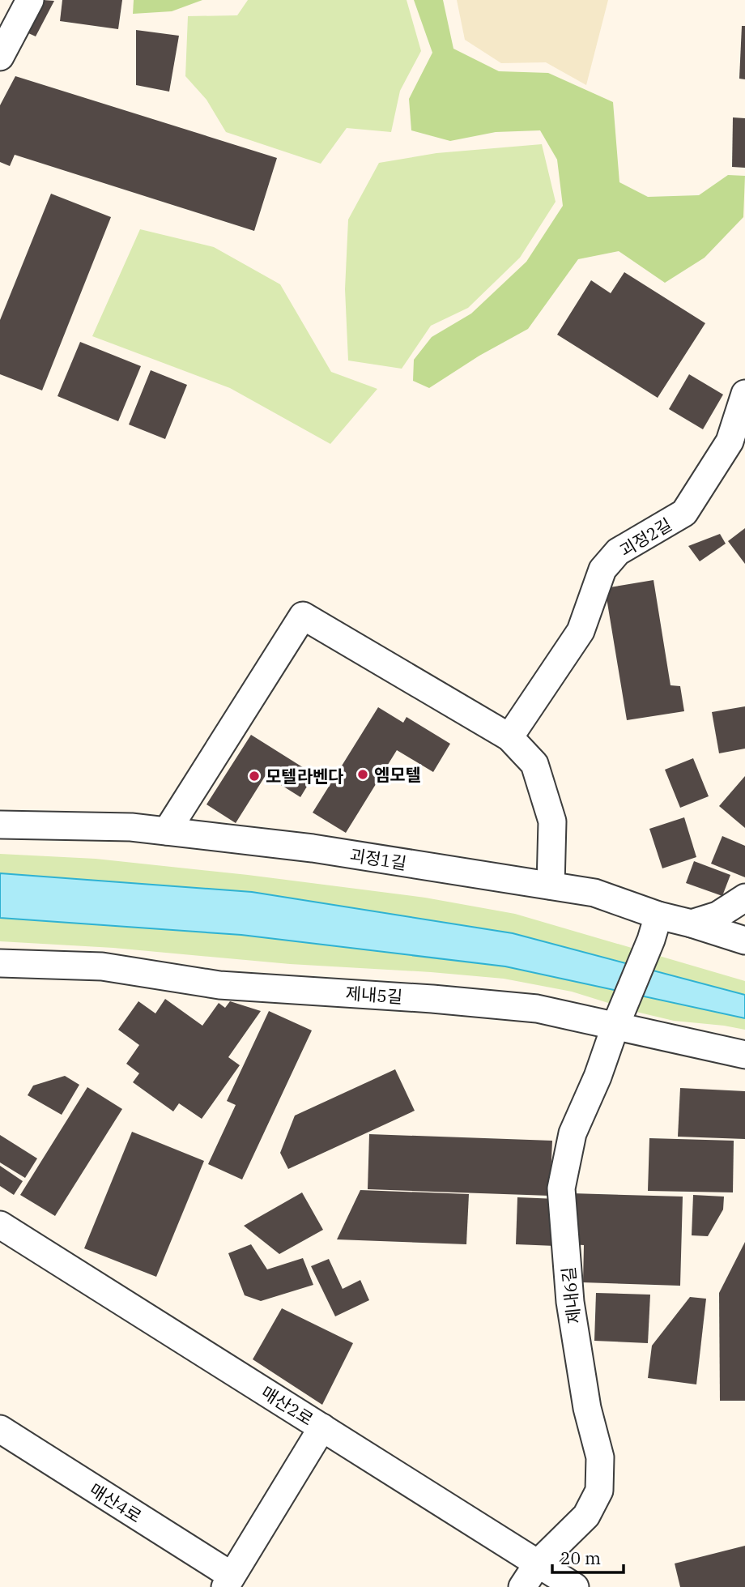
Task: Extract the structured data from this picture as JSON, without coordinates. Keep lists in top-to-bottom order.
{
  "streets": {
    "street": [
      "괴정2길",
      "괴정1길",
      "제내5길",
      "제내6길",
      "매산2로",
      "매산4로"
    ]
  },
  "crossings": [
    ["괴정1길", "제내6길"],
    ["제내5길", "제내6길"],
    ["제내6길", "매산2로"],
    ["매산2로", "매산4로"]
  ],
  "places": ["엠모텔", "모텔라벤다"],
  "scale_bar": "20 m"
}
